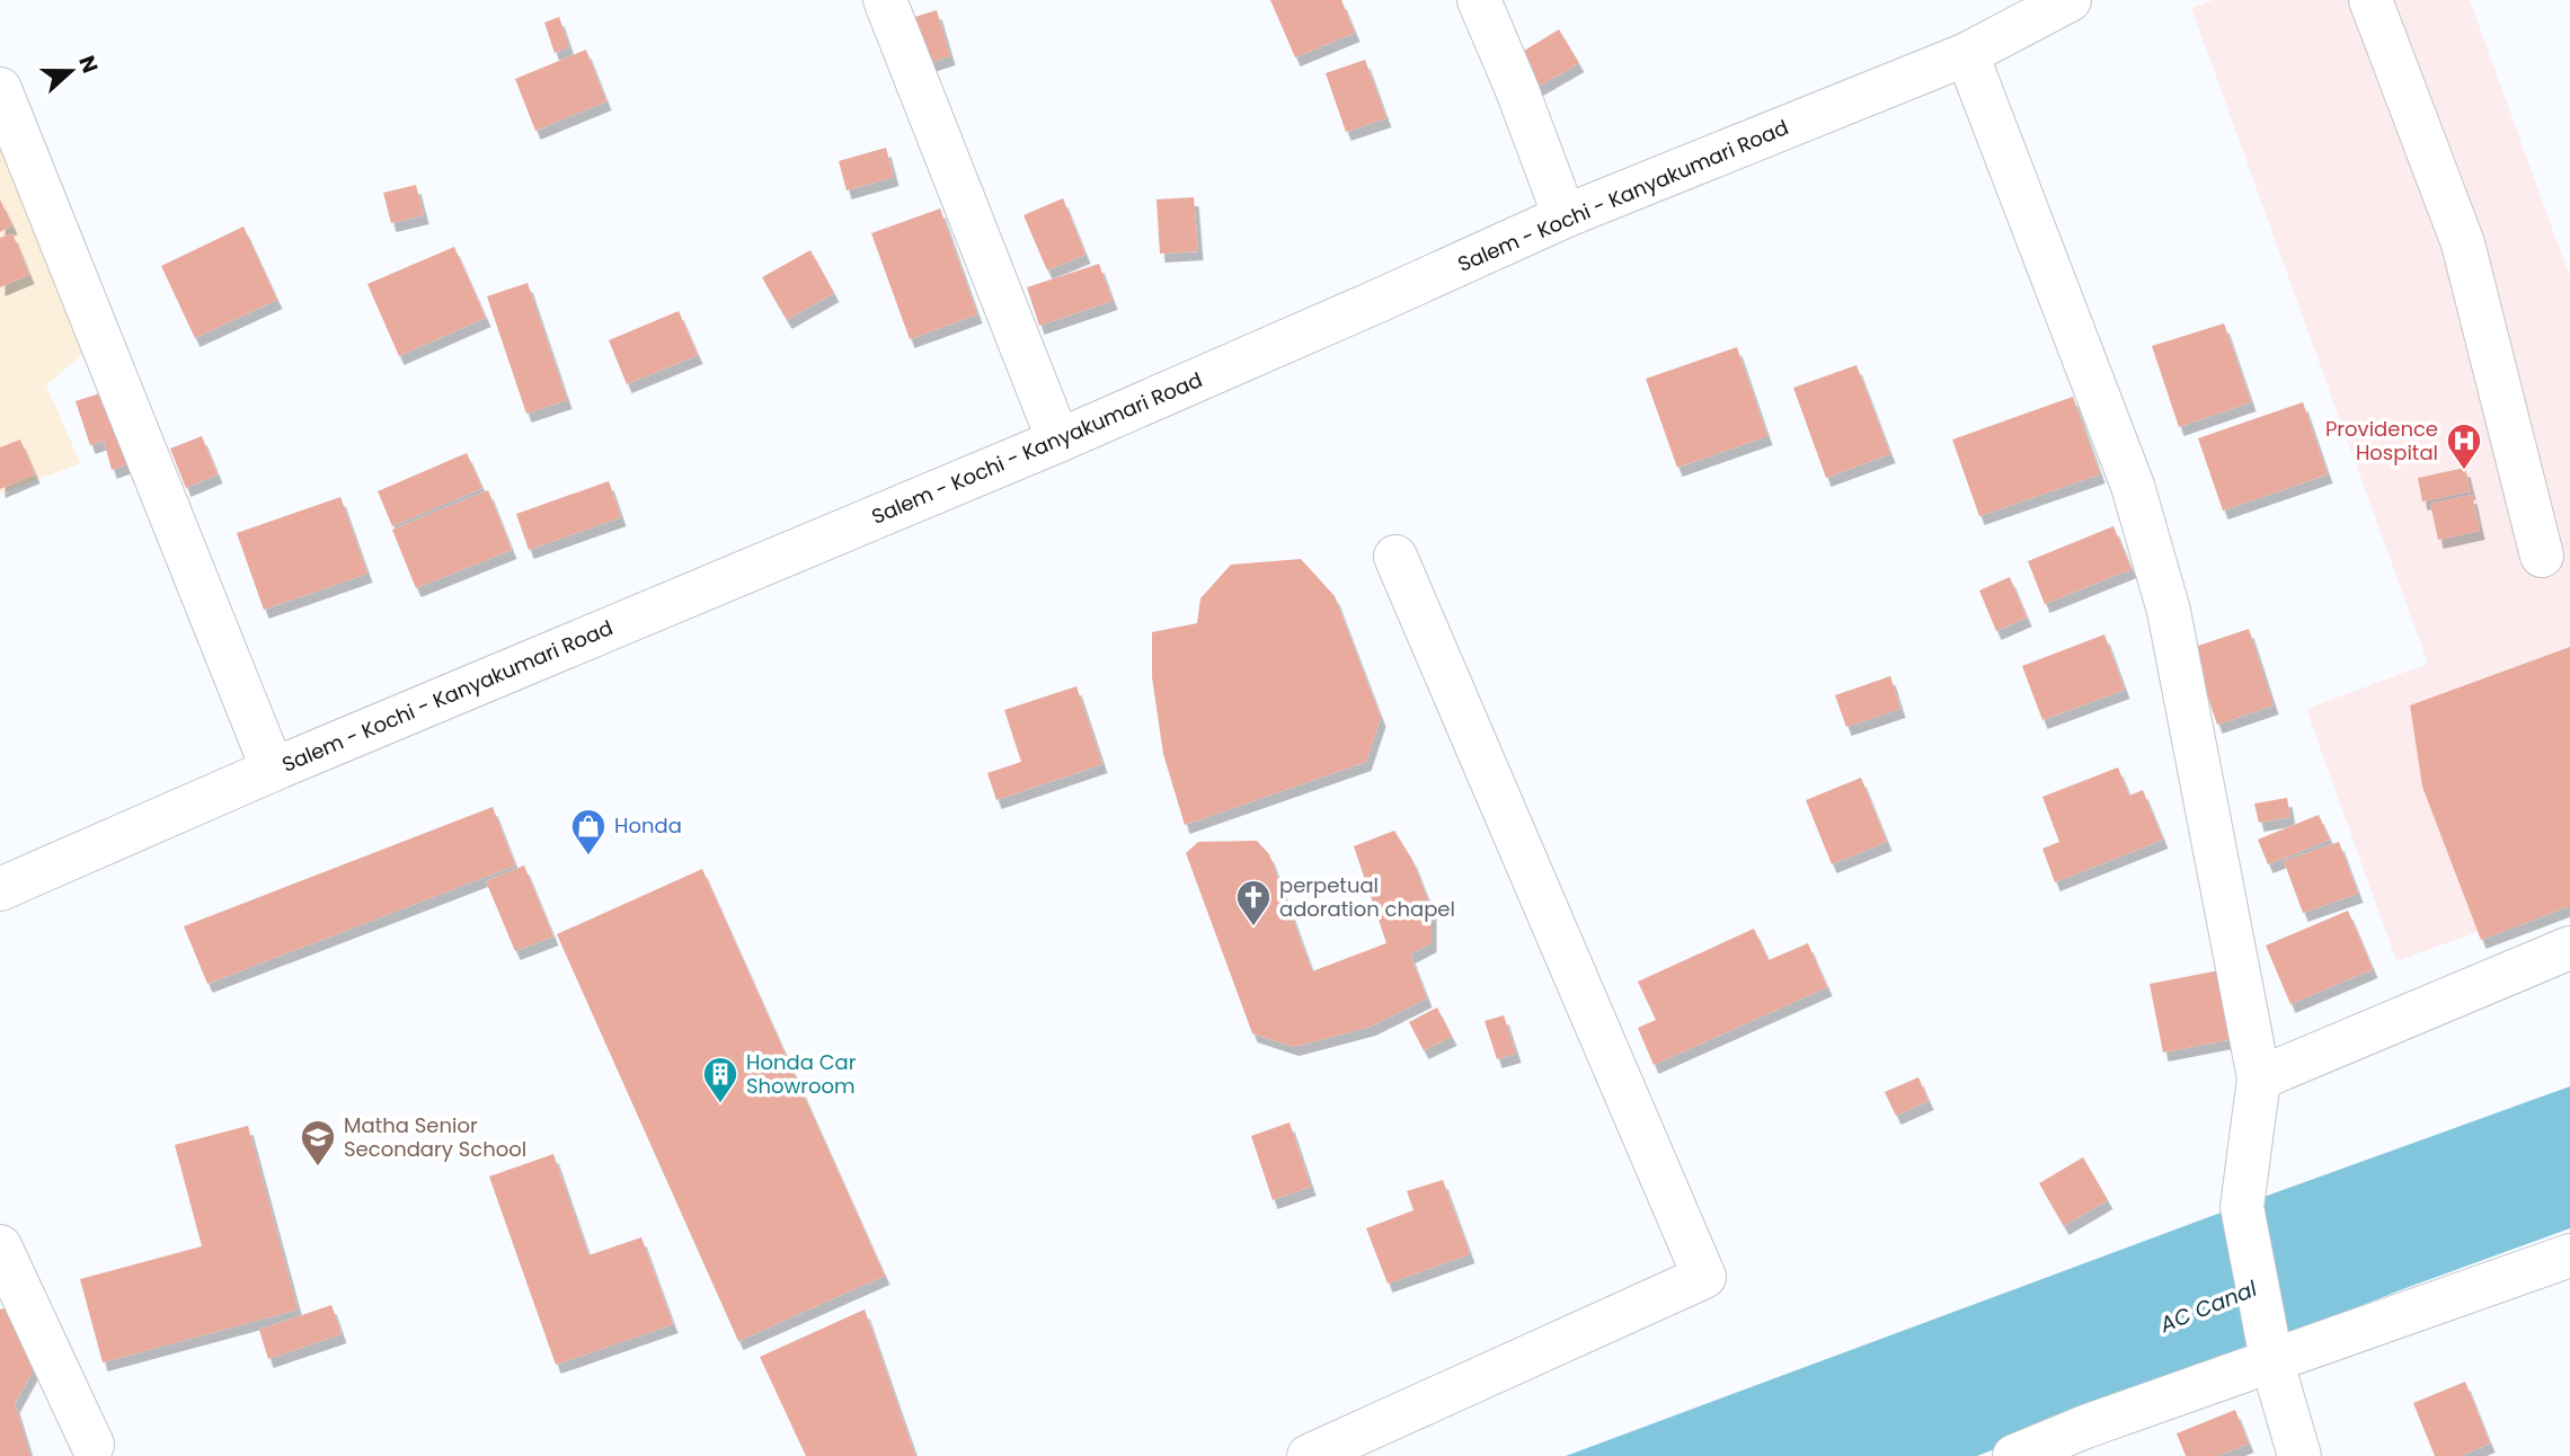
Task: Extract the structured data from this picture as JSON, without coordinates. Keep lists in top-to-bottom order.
{
  "streets": {
    "main road": ["Salem - Kochi - Kanyakumari Road"]
  },
  "water": ["AC Canal"],
  "places": {
    "hospital": ["Providence Hospital"],
    "shop": ["Honda"],
    "church": ["perpetual adoration chapel"],
    "building": ["Honda Car Showroom"],
    "school or university": ["Matha Senior Secondary School"]
  },
  "north": "right"
}
